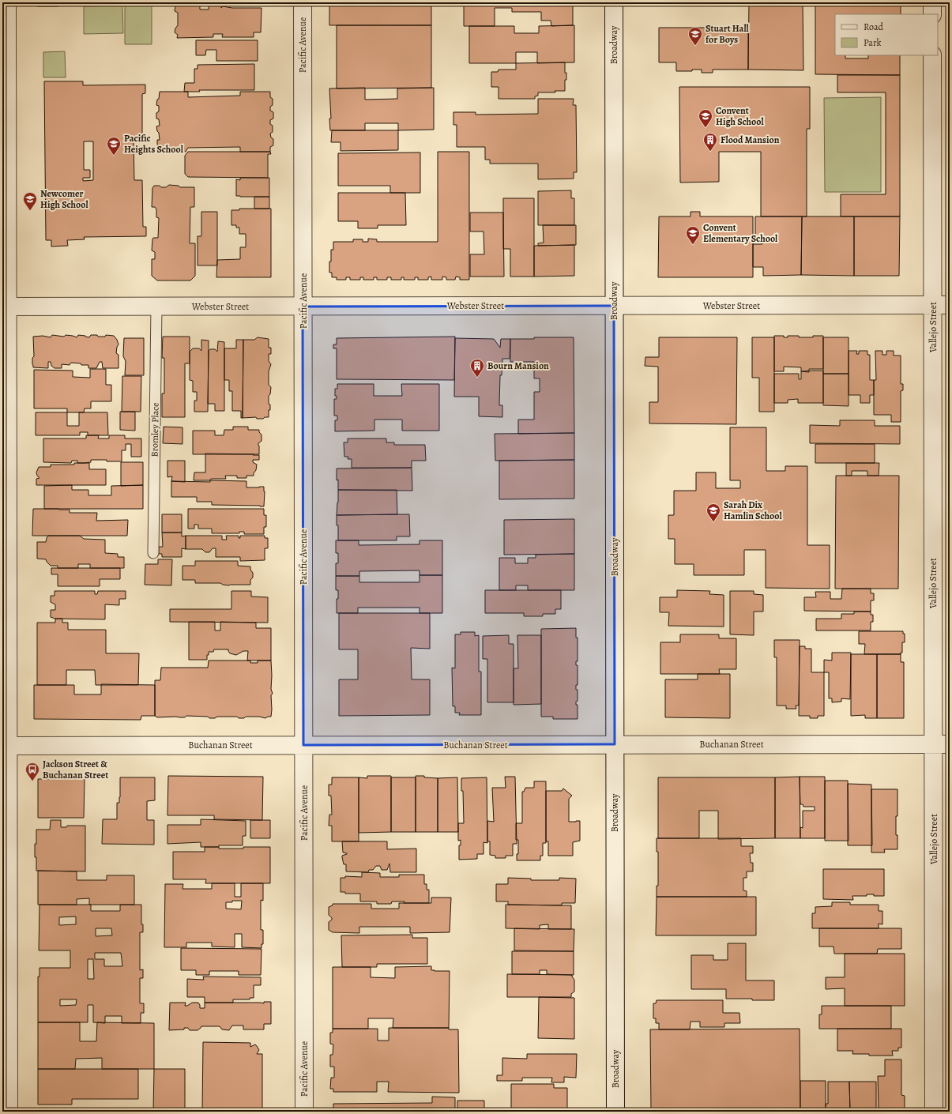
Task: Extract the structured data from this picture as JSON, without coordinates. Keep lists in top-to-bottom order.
{
  "streets": {
    "street": [
      "Pacific Avenue",
      "Broadway",
      "Webster Street",
      "Vallejo Street",
      "Buchanan Street"
    ],
    "lane": ["Bromley Place"]
  },
  "crossings": [
    ["Pacific Avenue", "Webster Street"],
    ["Pacific Avenue", "Buchanan Street"],
    ["Broadway", "Webster Street"],
    ["Broadway", "Buchanan Street"],
    ["Webster Street", "Vallejo Street"],
    ["Webster Street", "Bromley Place"],
    ["Vallejo Street", "Buchanan Street"]
  ],
  "places": {
    "school or university": [
      "Stuart Hall for Boys",
      "Convent High School",
      "Pacific Heights School",
      "Newcomer High School",
      "Convent Elementary School",
      "Sarah Dix Hamlin School"
    ],
    "building": ["Flood Mansion", "Bourn Mansion"],
    "bus stop": ["Jackson Street & Buchanan Street"]
  },
  "legend": ["Road", "Park"]
}
